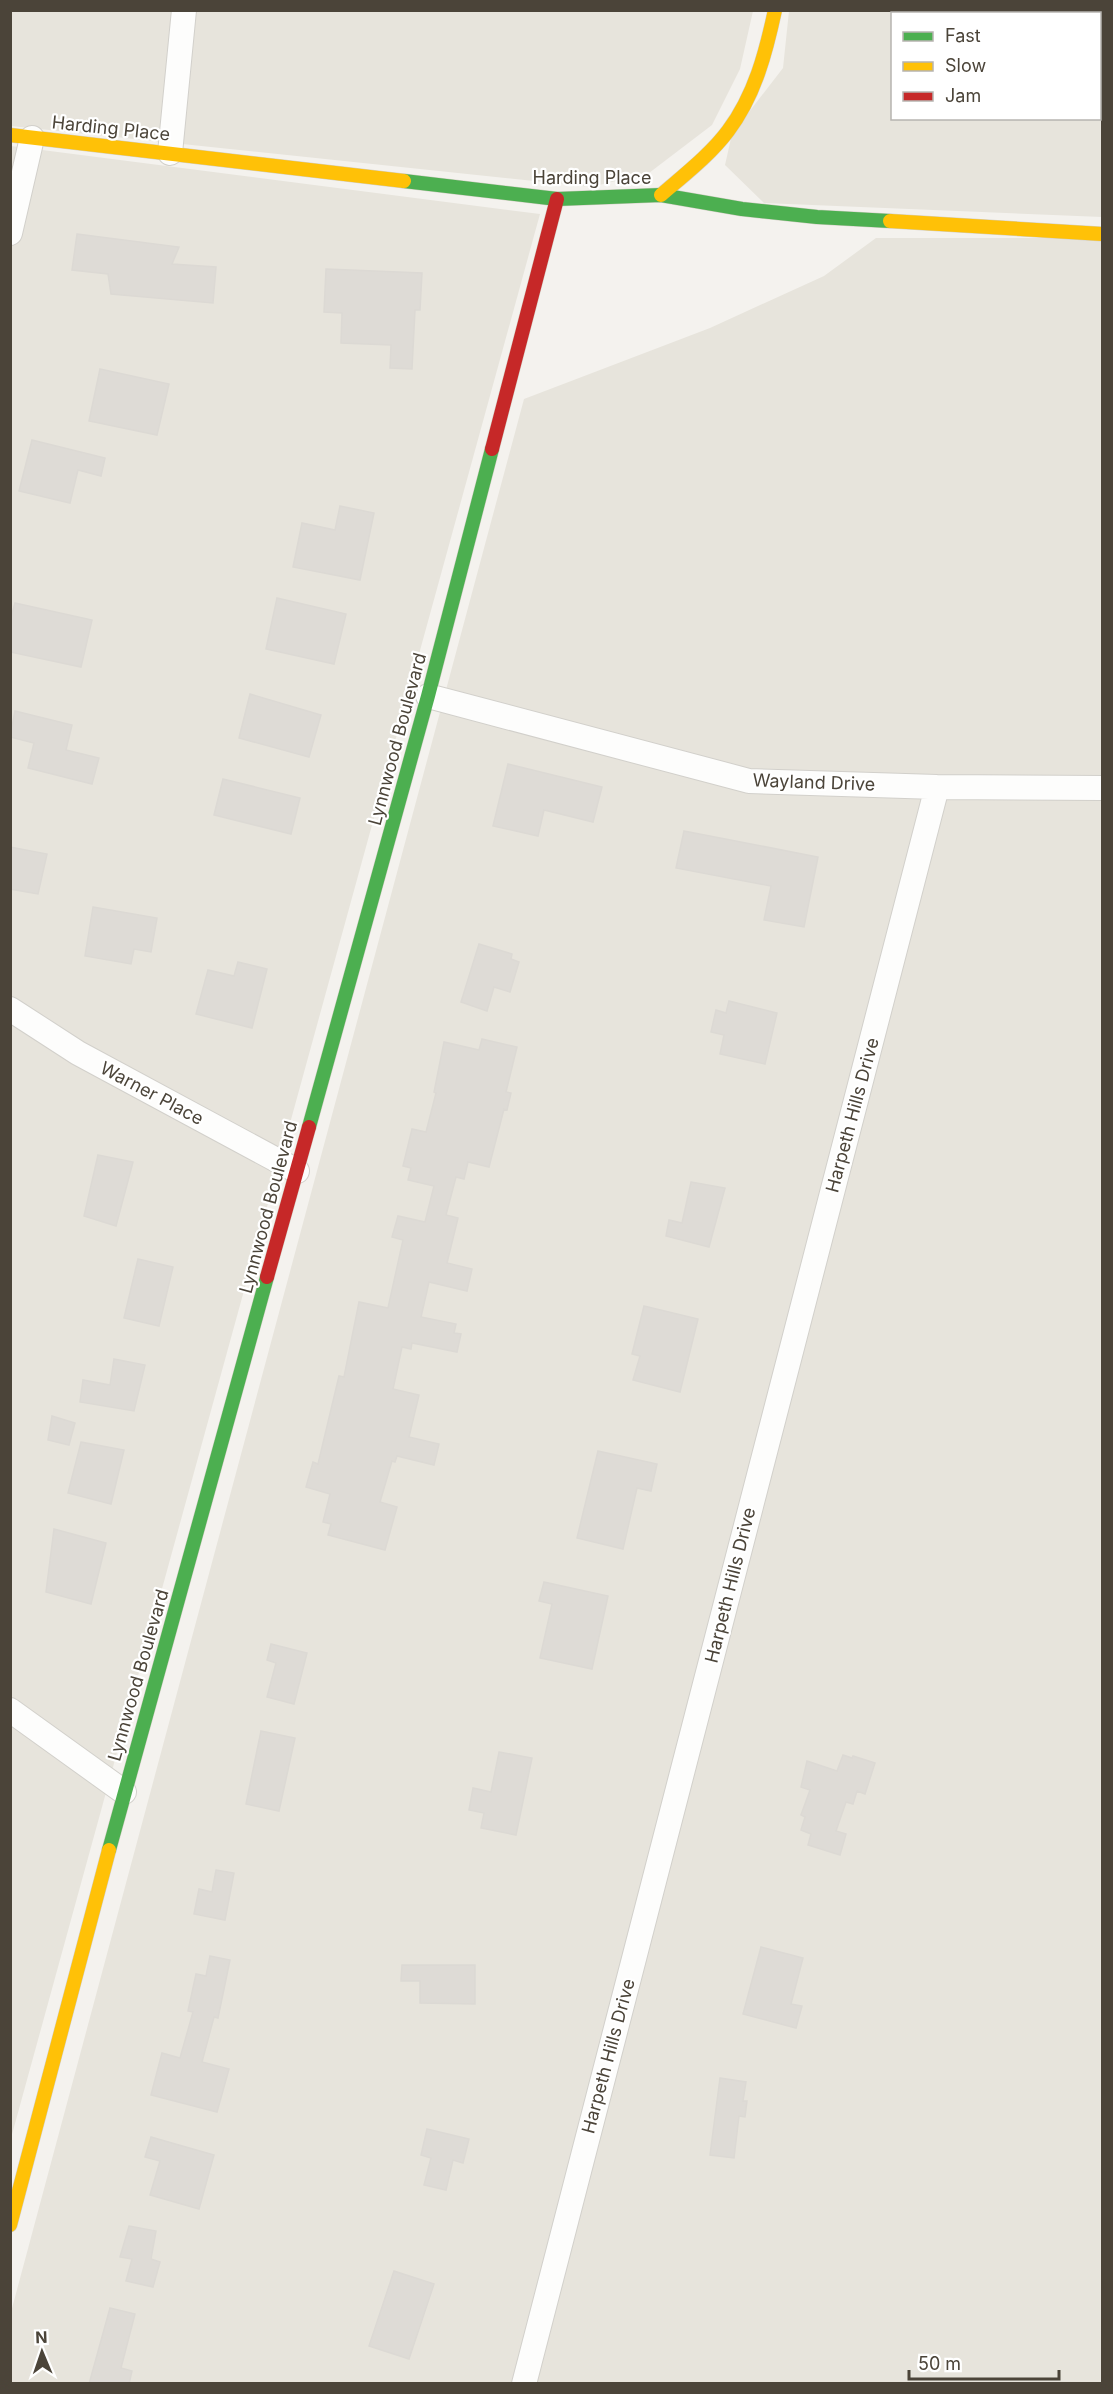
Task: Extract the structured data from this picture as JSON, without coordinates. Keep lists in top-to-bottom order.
{
  "streets": {
    "street": [
      "Harding Place",
      "Lynnwood Boulevard",
      "Wayland Drive",
      "Warner Place",
      "Harpeth Hills Drive"
    ]
  },
  "crossings": [
    ["Harding Place", "Lynnwood Boulevard"],
    ["Lynnwood Boulevard", "Wayland Drive"],
    ["Lynnwood Boulevard", "Warner Place"],
    ["Wayland Drive", "Harpeth Hills Drive"]
  ],
  "legend": ["Fast", "Slow", "Jam"],
  "scale_bar": "50 m",
  "north": "top"
}
